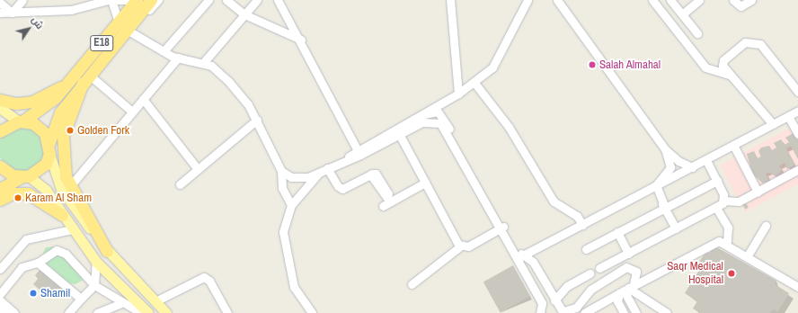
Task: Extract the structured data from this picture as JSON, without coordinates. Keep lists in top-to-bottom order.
{
  "streets": {
    "highway": ["E18"]
  },
  "places": [
    "Salah Almahal",
    "Golden Fork",
    "Karam Al Sham",
    "Saqr Medical Hospital",
    "Shamil"
  ],
  "north": "top right"
}
